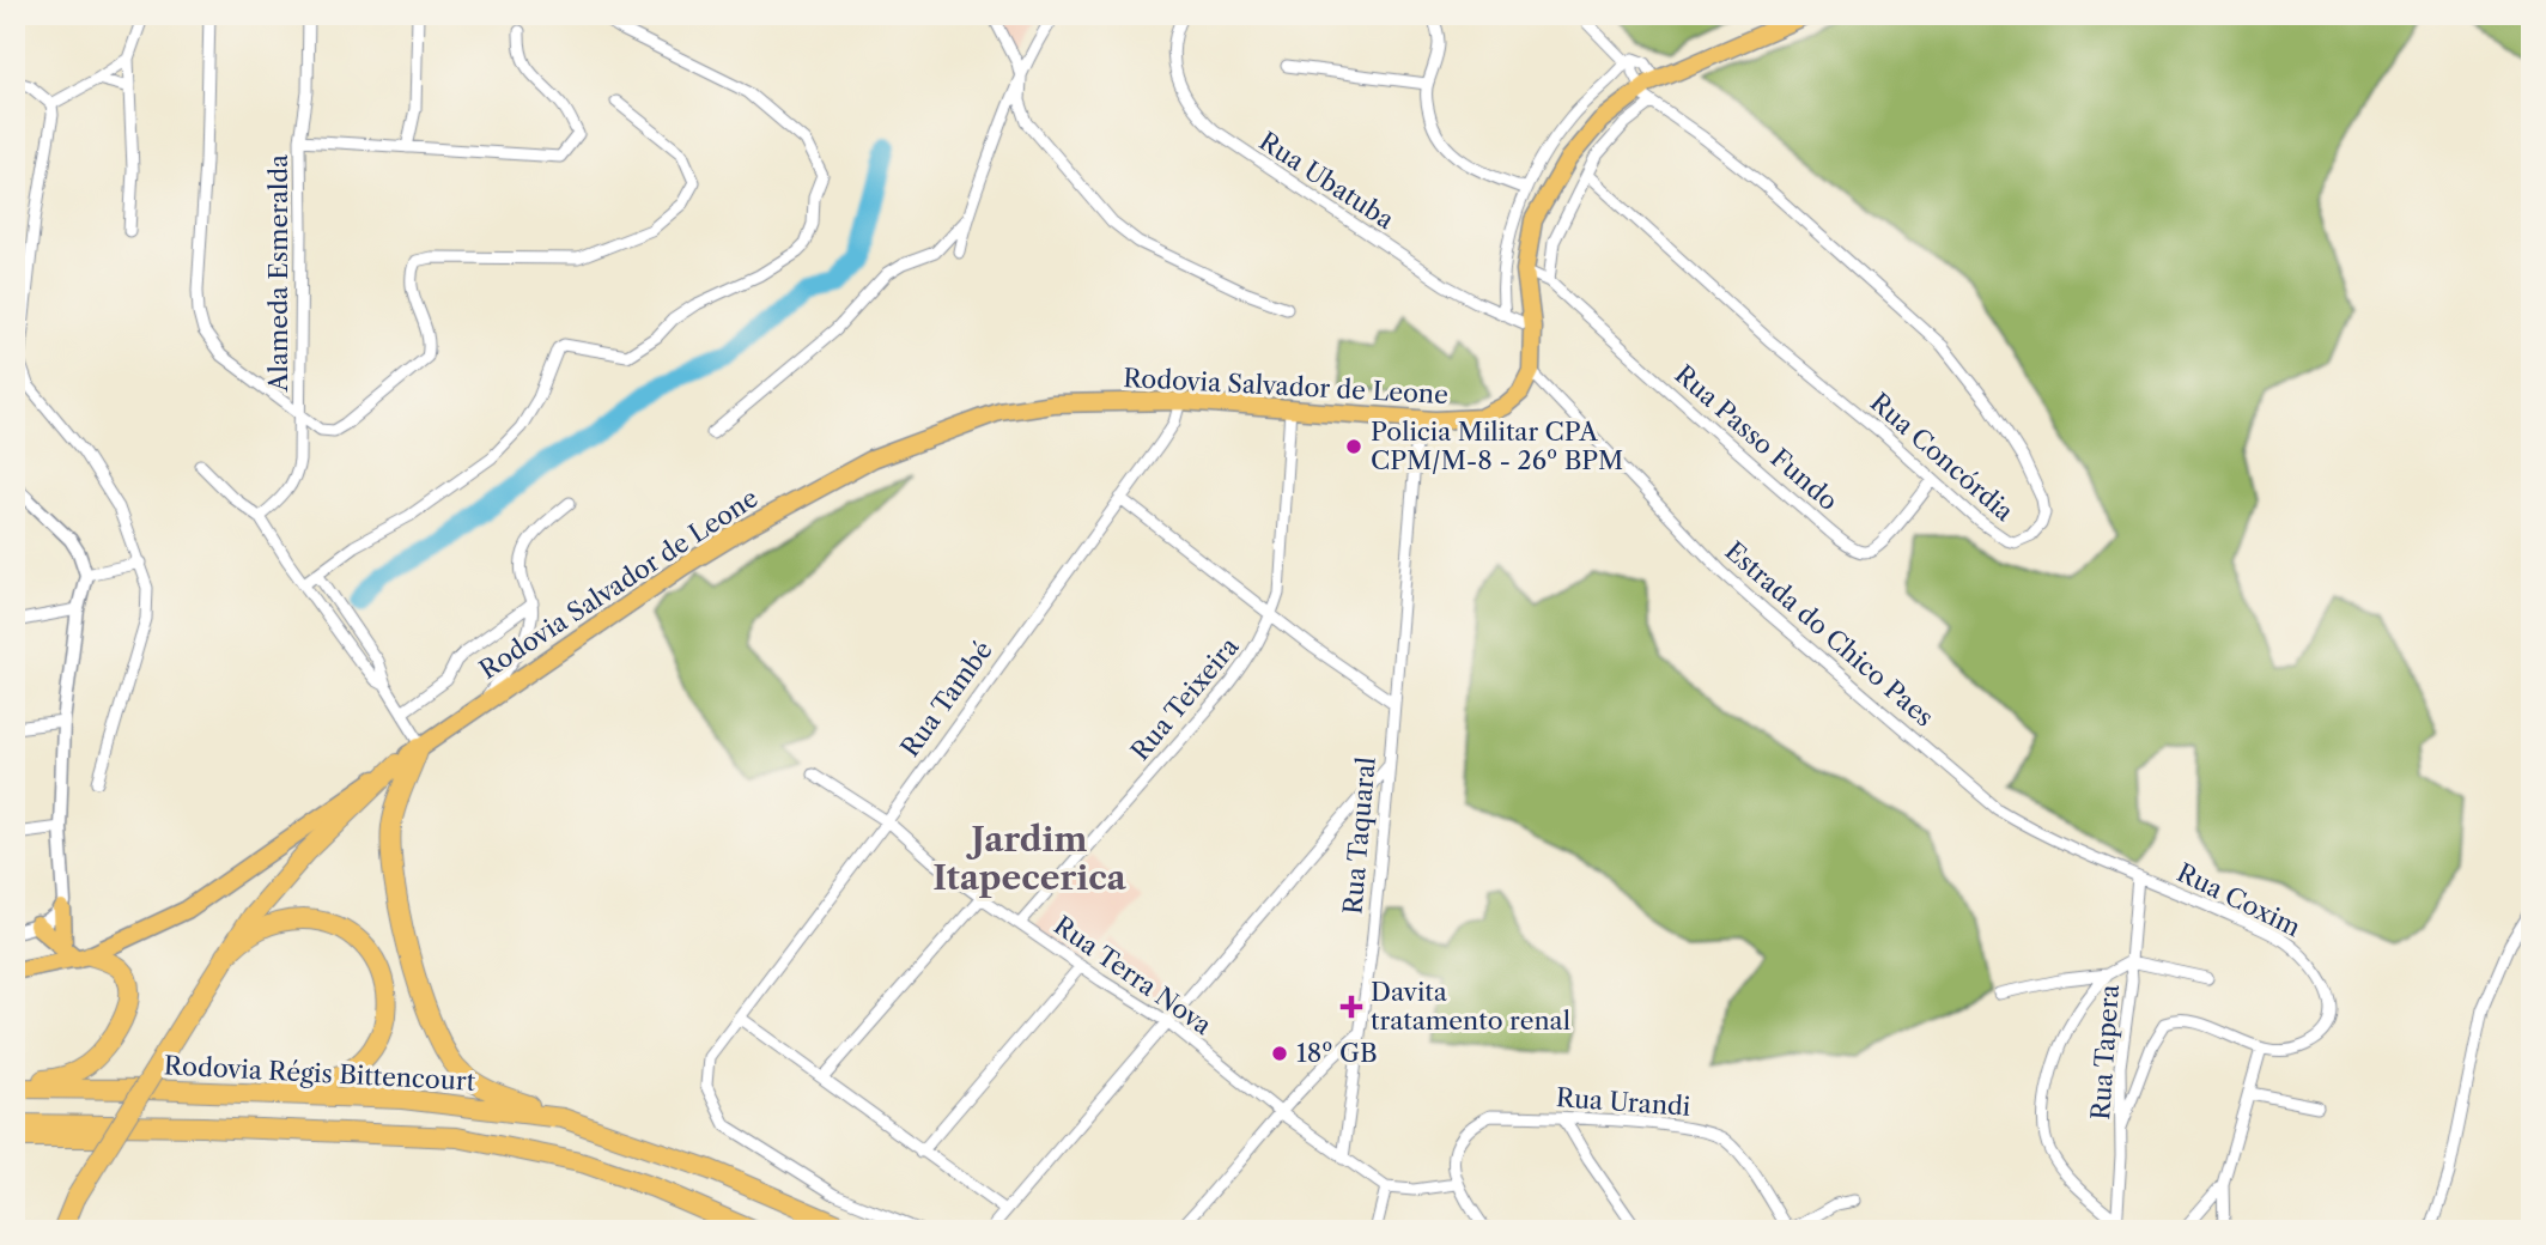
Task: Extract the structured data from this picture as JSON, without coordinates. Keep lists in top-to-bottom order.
{
  "streets": {
    "highway": ["Rodovia Régis Bittencourt"],
    "main road": ["Rodovia Salvador de Leone"],
    "street": [
      "Rua Ubatuba",
      "Alameda Esmeralda",
      "Rua Passo Fundo",
      "Rua Concórdia",
      "Estrada do Chico Paes",
      "Rua També",
      "Rua Teixeira",
      "Rua Taquaral",
      "Rua Coxim",
      "Rua Terra Nova",
      "Rua Tapera",
      "Rua Urandi"
    ]
  },
  "crossings": [
    ["Rodovia Salvador de Leone", "Estrada do Chico Paes"],
    ["Rodovia Salvador de Leone", "Rua També"],
    ["Rodovia Salvador de Leone", "Rua Teixeira"],
    ["Rodovia Salvador de Leone", "Rua Taquaral"],
    ["Rua Passo Fundo", "Rua Concórdia"],
    ["Estrada do Chico Paes", "Rua Coxim"],
    ["Estrada do Chico Paes", "Rua Tapera"],
    ["Rua També", "Rua Terra Nova"],
    ["Rua Teixeira", "Rua Terra Nova"],
    ["Rua Taquaral", "Rua Terra Nova"],
    ["Rua Coxim", "Rua Tapera"]
  ],
  "districts": ["Jardim Itapecerica"],
  "places": {
    "other": ["Policia Militar CPA CPM/M-8 - 26º BPM", "18º GB"],
    "health": ["Davita tratamento renal"]
  }
}
